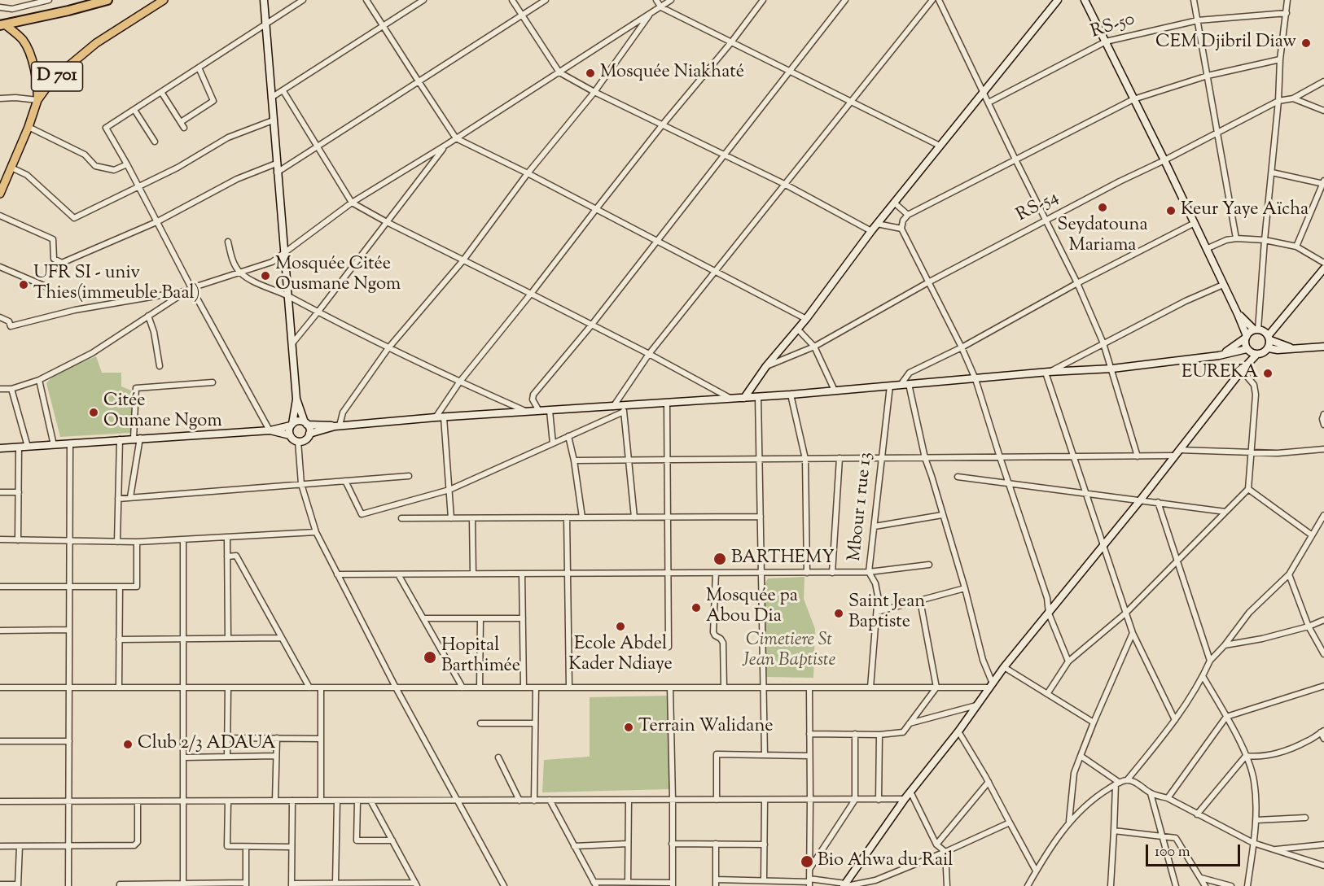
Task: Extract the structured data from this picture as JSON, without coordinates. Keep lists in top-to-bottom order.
{
  "streets": {
    "main road": ["D 701"],
    "street": ["RS-50", "RS-54", "Mbour 1 rue 13"]
  },
  "parks": ["Cimetiere St Jean Baptiste"],
  "places": [
    "CEM Djibril Diaw",
    "Mosquée Niakhaté",
    "Seydatouna Mariama",
    "Keur Yaye Aïcha",
    "Mosquée Citée Ousmane Ngom",
    "UFR SI - univ Thies(immeuble Baal)",
    "EUREKA",
    "Citée Oumane Ngom",
    "BARTHEMY",
    "Mosquée pa Abou Dia",
    "Saint Jean Baptiste",
    "Ecole Abdel Kader Ndiaye",
    "Hopital Barthimée",
    "Terrain Walidane",
    "Club 2/3 ADAUA",
    "Bio Ahwa du Rail"
  ],
  "scale_bar": "100 m"
}
